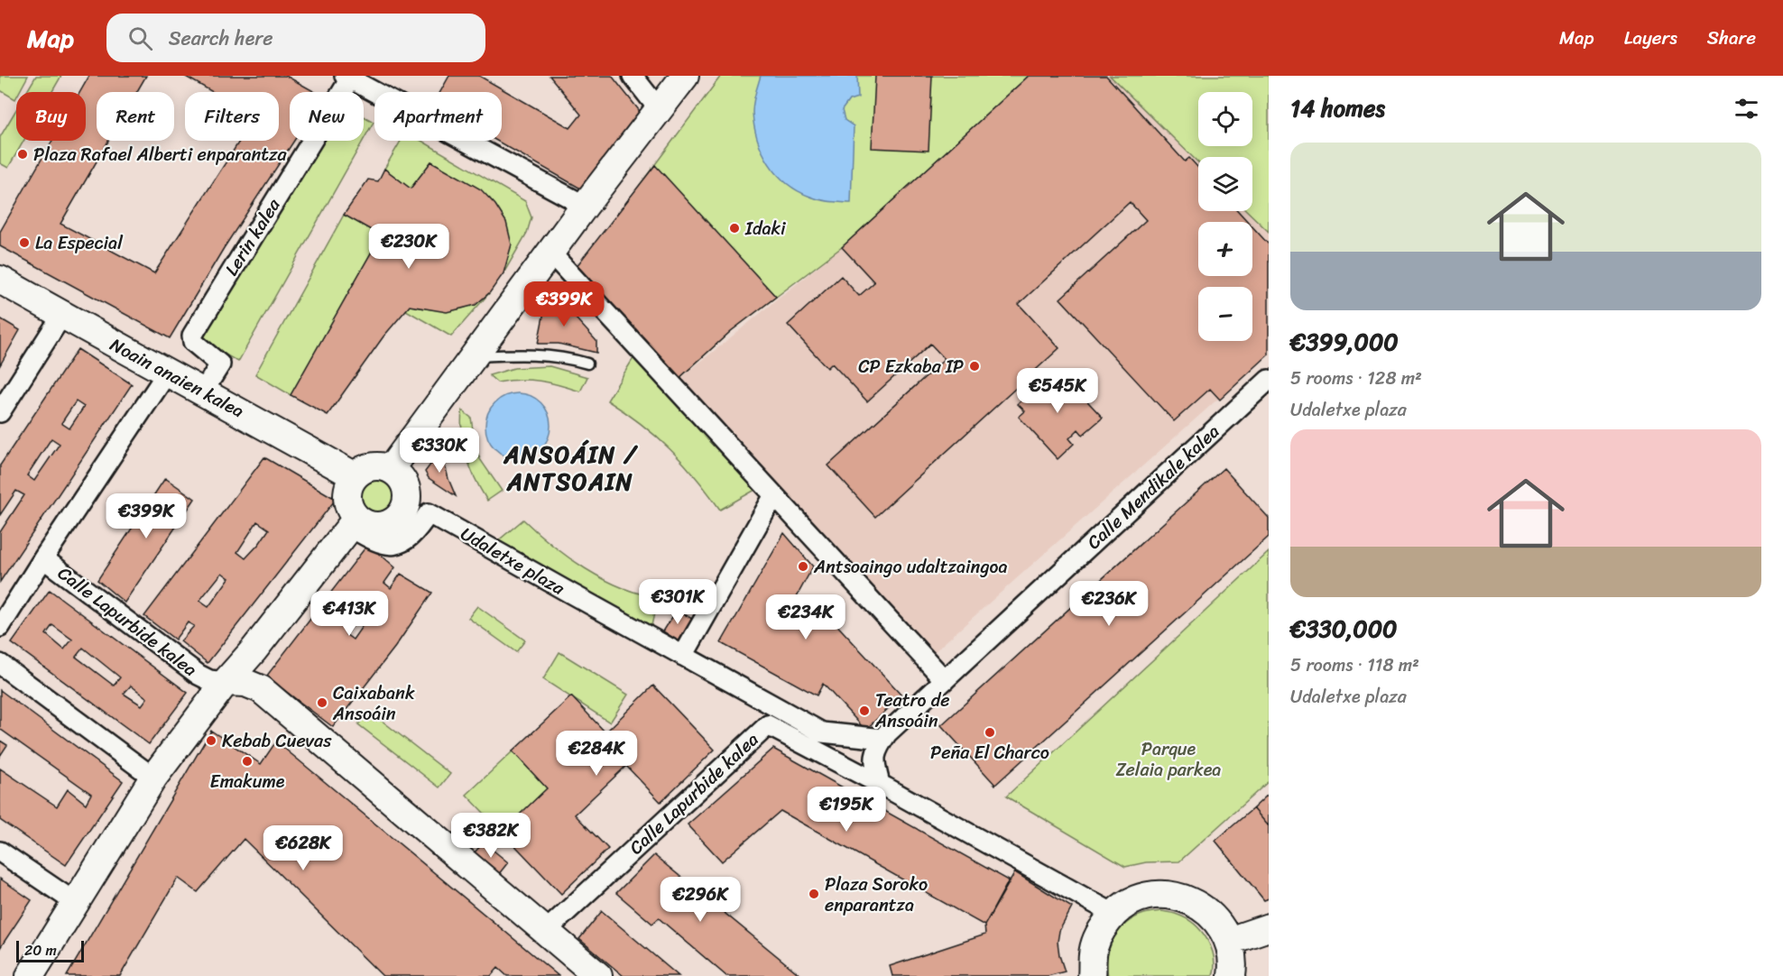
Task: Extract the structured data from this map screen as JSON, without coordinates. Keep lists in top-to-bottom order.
{
  "streets": {
    "street": [
      "Lerin kalea",
      "Noain anaien kalea",
      "Calle Mendikale kalea",
      "Udaletxe plaza",
      "Calle Lapurbide kalea"
    ]
  },
  "crossings": [
    ["Lerin kalea", "Noain anaien kalea"],
    ["Noain anaien kalea", "Udaletxe plaza"],
    ["Calle Mendikale kalea", "Udaletxe plaza"],
    ["Calle Mendikale kalea", "Calle Lapurbide kalea"]
  ],
  "districts": ["ANSOÁIN / ANTSOAIN"],
  "parks": ["Parque Zelaia parkea"],
  "places": [
    "Plaza Rafael Alberti enparantza",
    "Idaki",
    "La Especial",
    "CP Ezkaba IP",
    "Antsoaingo udaltzaingoa",
    "Caixabank Ansoáin",
    "Teatro de Ansoáin",
    "Peña El Charco",
    "Kebab Cuevas",
    "Emakume",
    "Plaza Soroko enparantza"
  ],
  "scale_bar": "20 m",
  "page": {
    "header": "Map",
    "search": "Search here",
    "nav": ["Map", "Layers", "Share"],
    "heading": "14 homes",
    "map_buttons": ["+", "−"],
    "chip": [
      "Buy",
      "Rent",
      "Filters",
      "New",
      "Apartment"
    ],
    "list": [
      {
        "name": "€399,000",
        "note": "5 rooms · 128 m² · Udaletxe plaza"
      },
      {
        "name": "€330,000",
        "note": "5 rooms · 118 m² · Udaletxe plaza"
      }
    ],
    "price": [
      "€230K",
      "€399K",
      "€545K",
      "€330K",
      "€399K",
      "€301K",
      "€236K",
      "€413K",
      "€234K",
      "€284K",
      "€195K",
      "€382K",
      "€628K",
      "€296K"
    ],
    "scale": "20 m"
  }
}
